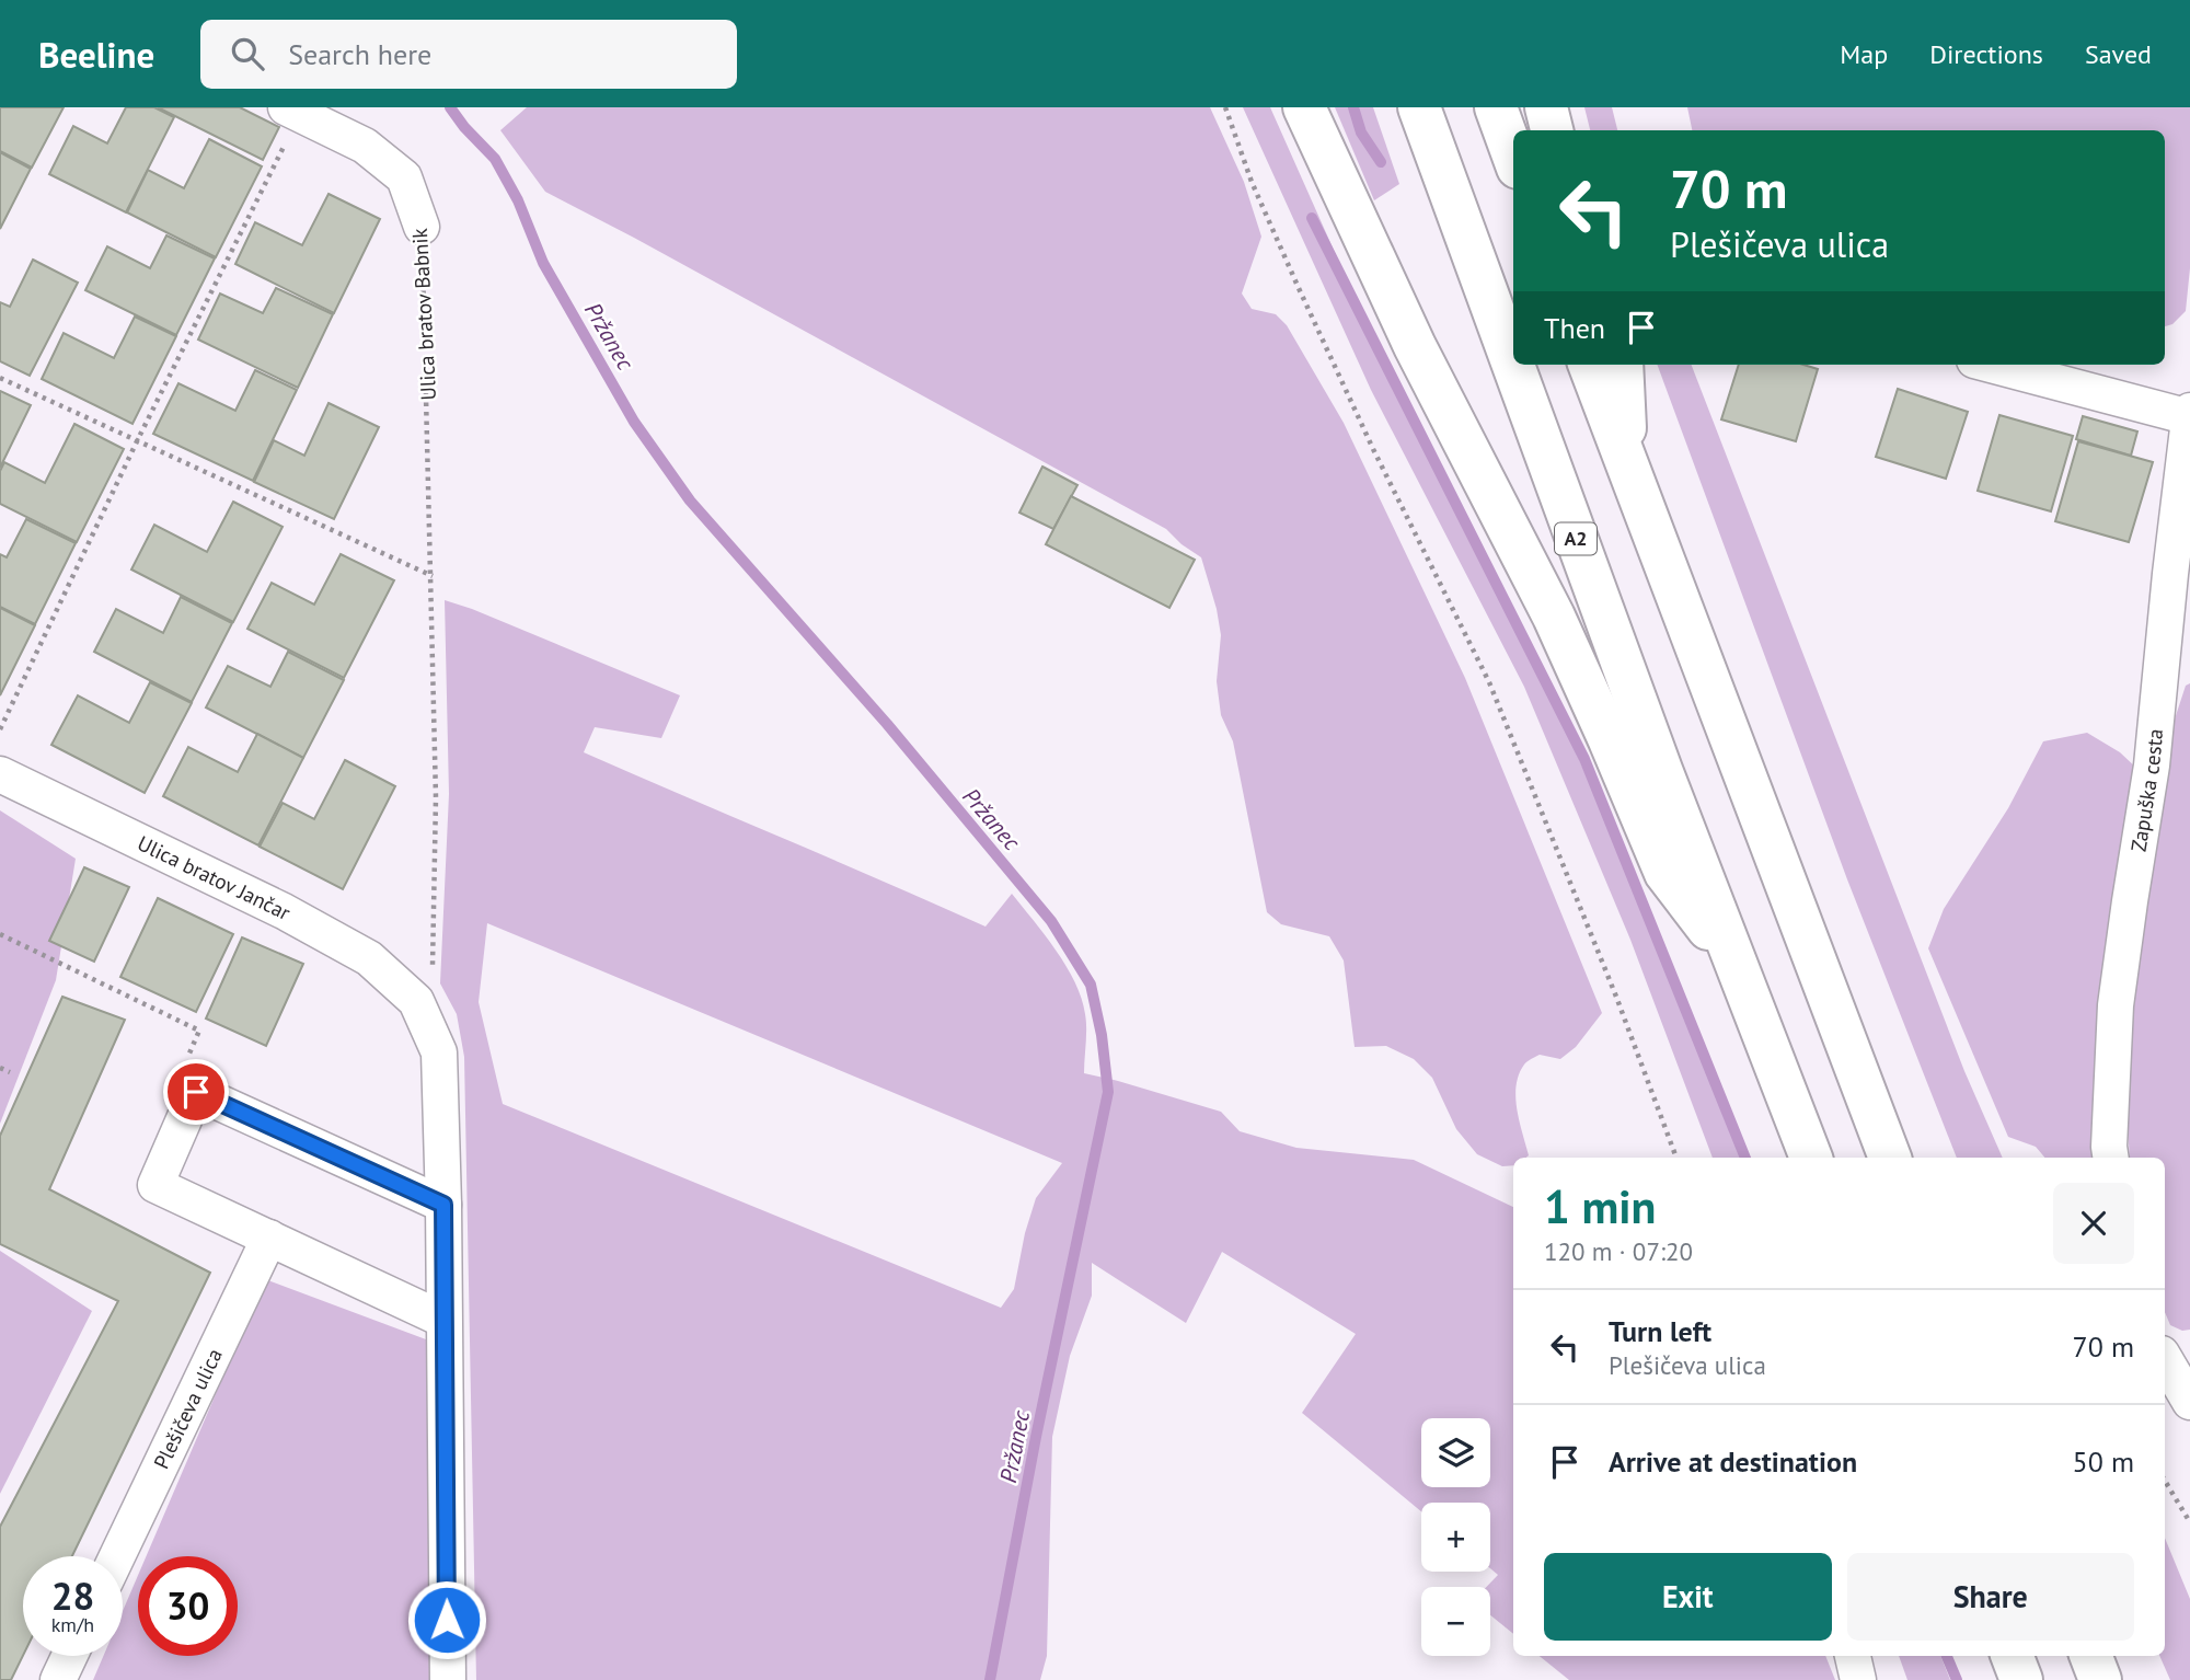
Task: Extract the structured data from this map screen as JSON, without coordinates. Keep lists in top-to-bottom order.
{
  "streets": {
    "highway": ["A2"],
    "street": [
      "Ulica bratov Babnik",
      "Zapuška cesta",
      "Ulica bratov Jančar",
      "Plešičeva ulica"
    ]
  },
  "crossings": [
    ["Ulica bratov Babnik", "Ulica bratov Jančar"]
  ],
  "water": ["Pržanec"],
  "page": {
    "header": "Beeline",
    "search": "Search here",
    "nav": ["Map", "Directions", "Saved"],
    "turn": ["70 m", "Plešičeva ulica"],
    "then": "Then",
    "heading": ["1 min", "120 m · 07:20"],
    "list": [
      {
        "name": "Turn left",
        "note": "Plešičeva ulica",
        "value": "70 m"
      },
      {
        "name": "Arrive at destination",
        "value": "50 m"
      }
    ],
    "map_buttons": ["+", "−"],
    "buttons": ["Exit", "Share"],
    "speed": "28 km/h",
    "limit": "30"
  }
}
